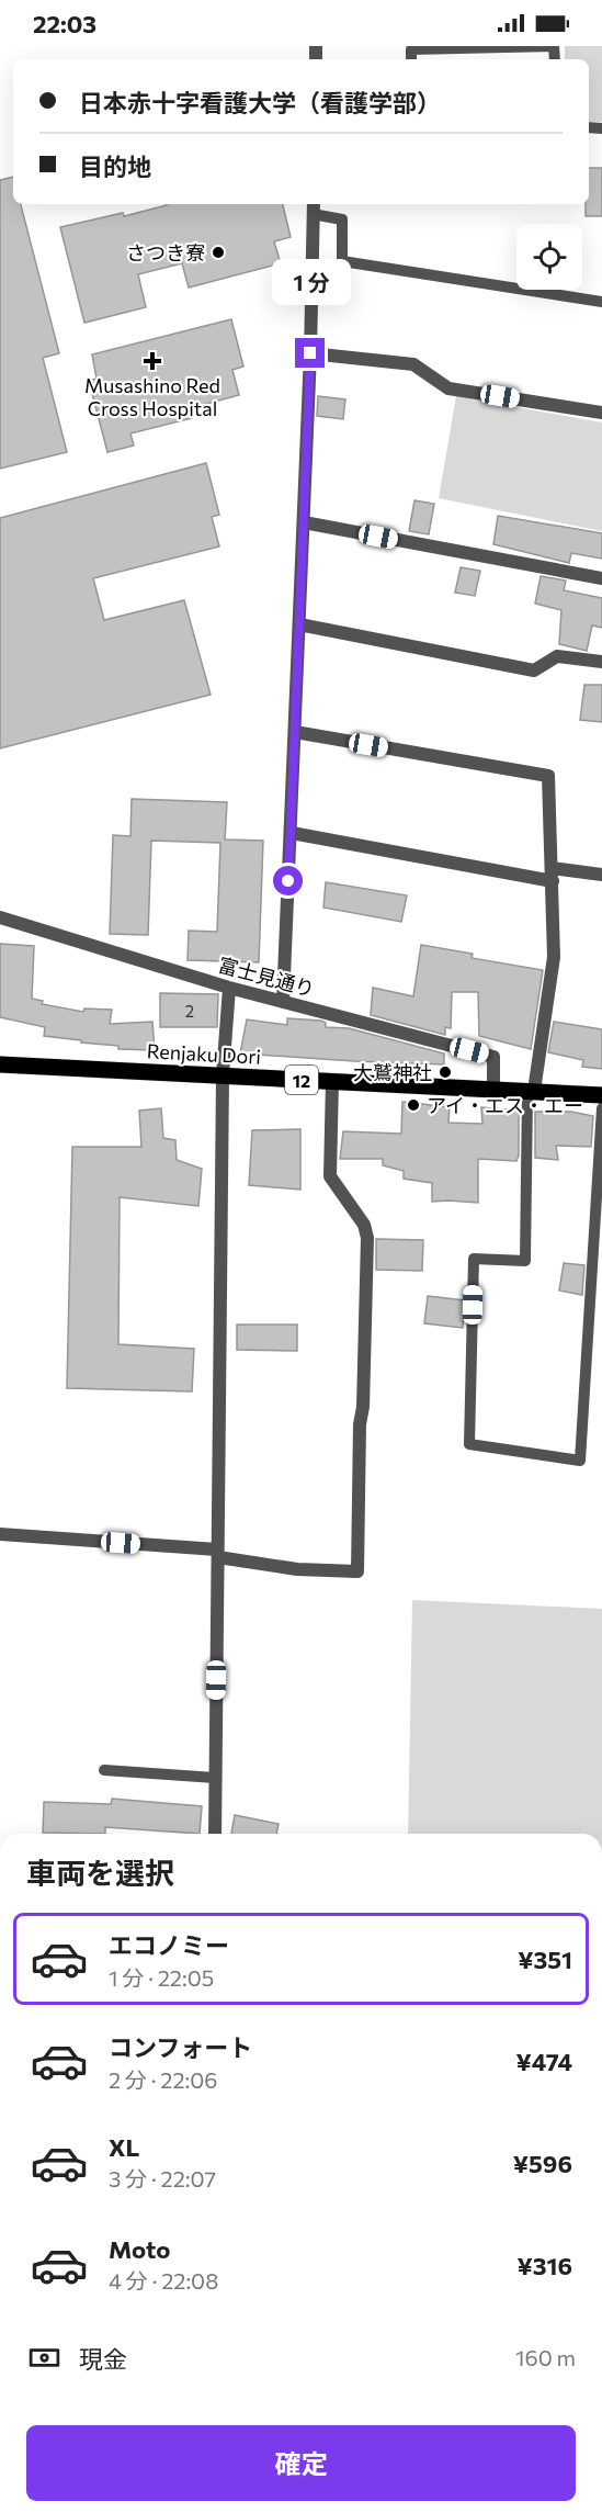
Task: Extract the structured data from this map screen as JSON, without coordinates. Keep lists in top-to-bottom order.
{
  "streets": {
    "main road": ["Renjaku Dori", "12"],
    "street": ["富士見通り"]
  },
  "crossings": [
    ["富士見通り", "Renjaku Dori"]
  ],
  "places": {
    "other": ["さつき寮", "大鷲神社", "アイ・エス・エー"],
    "health": ["Musashino Red Cross Hospital"]
  },
  "house_numbers": ["2"],
  "page": {
    "status": "22:03",
    "banner": ["日本赤十字看護大学（看護学部）", "目的地"],
    "bubble": "1 分",
    "heading": "車両を選択",
    "list": [
      {
        "name": "エコノミー",
        "note": "1 分 · 22:05",
        "value": "¥351"
      },
      {
        "name": "コンフォート",
        "note": "2 分 · 22:06",
        "value": "¥474"
      },
      {
        "name": "XL",
        "note": "3 分 · 22:07",
        "value": "¥596"
      },
      {
        "name": "Moto",
        "note": "4 分 · 22:08",
        "value": "¥316"
      }
    ],
    "pay": ["現金", "160 m"],
    "buttons": "確定"
  }
}
